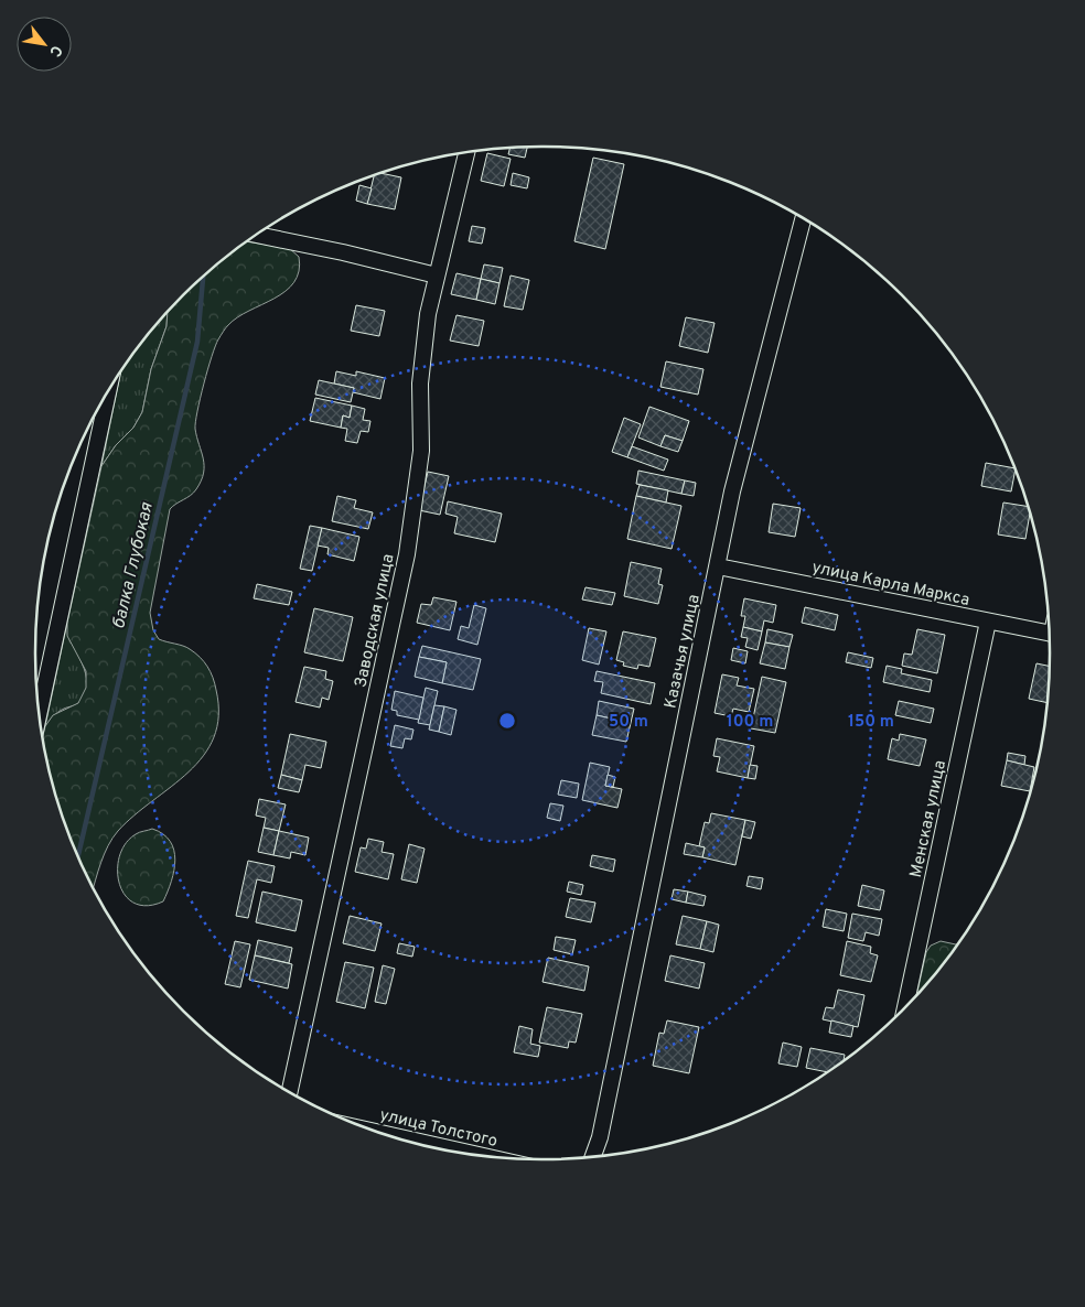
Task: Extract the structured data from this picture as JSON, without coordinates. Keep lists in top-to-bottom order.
{
  "streets": {
    "street": [
      "улица Карла Маркса",
      "Заводская улица",
      "Казачья улица",
      "Менская улица",
      "улица Толстого"
    ]
  },
  "crossings": [
    ["улица Карла Маркса", "Казачья улица"],
    ["улица Карла Маркса", "Менская улица"]
  ],
  "water": ["балка Глубокая"],
  "north": "bottom right",
  "rings": ["50 m", "100 m", "150 m"]
}
